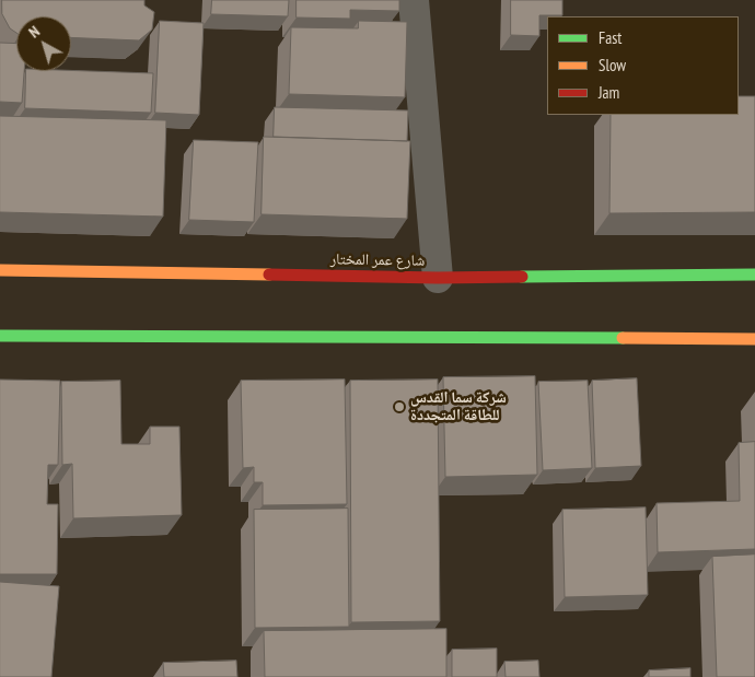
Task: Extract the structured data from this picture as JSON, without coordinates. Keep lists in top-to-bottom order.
{
  "streets": {
    "main road": ["شارع عمر المختار"]
  },
  "places": ["شركة سما القدس للطاقة المتجددة"],
  "legend": ["Fast", "Slow", "Jam"],
  "north": "top left"
}
